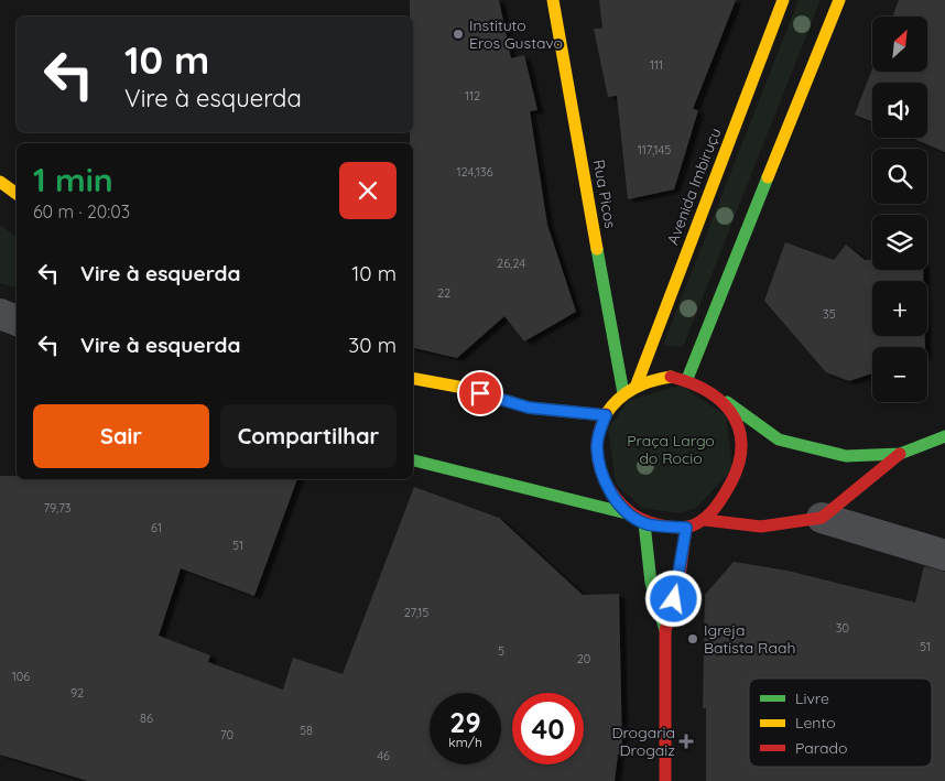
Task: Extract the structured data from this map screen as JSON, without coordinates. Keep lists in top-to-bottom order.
{
  "streets": {
    "street": ["Avenida Imbiruçu", "Rua Picos"]
  },
  "crossings": [
    ["Avenida Imbiruçu", "Rua Picos"]
  ],
  "parks": ["Praça Largo do Rocio"],
  "places": {
    "other": ["Instituto Eros Gustavo", "Igreja Batista Raah"],
    "health": ["Drogaria Drogaiz"]
  },
  "house_numbers": [
    "111",
    "112",
    "117,145",
    "124,136",
    "26,24",
    "22",
    "35",
    "79,73",
    "61",
    "51",
    "27,15",
    "30",
    "51",
    "5",
    "20",
    "106",
    "92",
    "86",
    "58",
    "70",
    "46"
  ],
  "legend": ["Livre", "Lento", "Parado"],
  "north": "top right",
  "page": {
    "map_buttons": ["+", "−"],
    "turn": ["10 m", "Vire à esquerda"],
    "heading": ["1 min", "60 m · 20:03"],
    "list": [
      {
        "name": "Vire à esquerda",
        "value": "10 m"
      },
      {
        "name": "Vire à esquerda",
        "value": "30 m"
      }
    ],
    "buttons": ["Sair", "Compartilhar"],
    "speed": "29 km/h",
    "limit": "40"
  }
}
